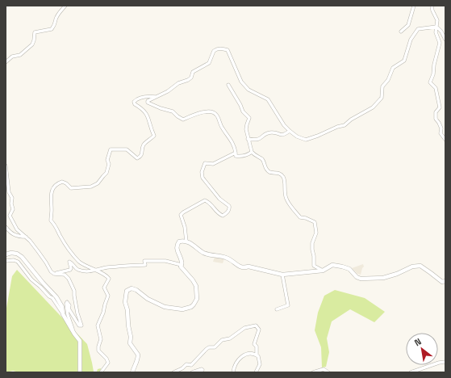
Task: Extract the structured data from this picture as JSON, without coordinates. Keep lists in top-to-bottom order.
{
  "north": "top left"
}
